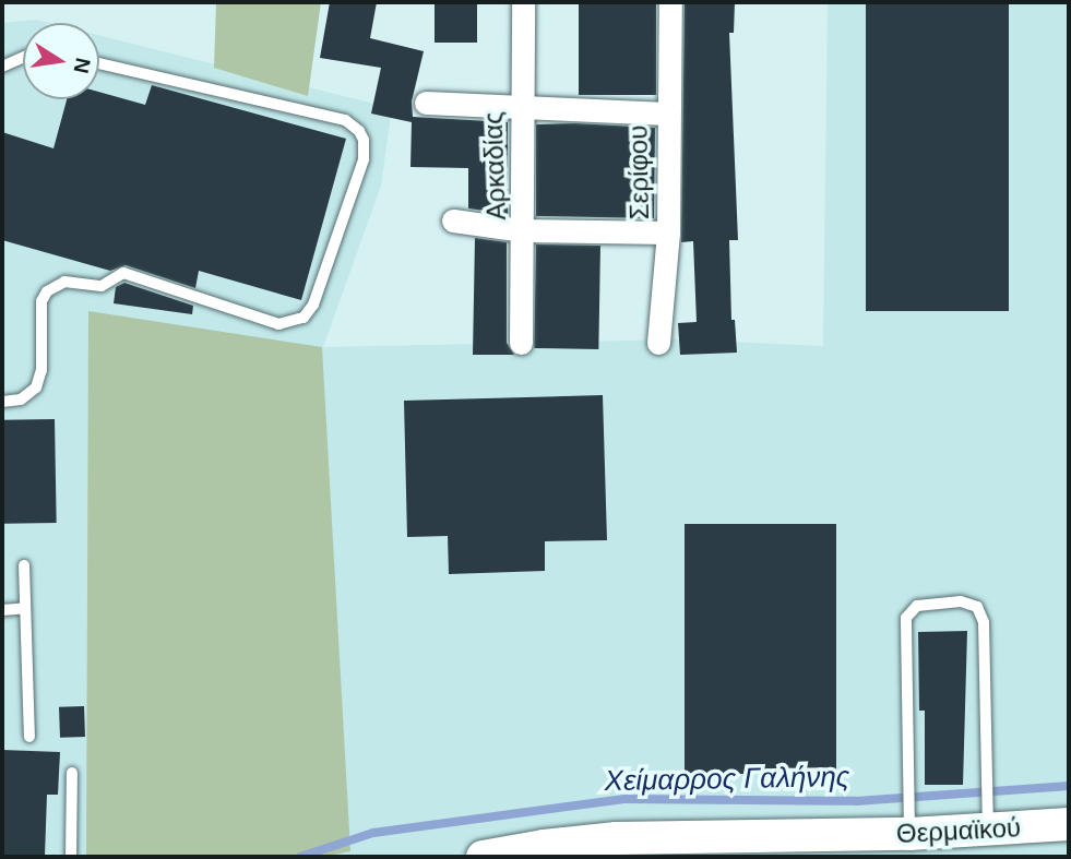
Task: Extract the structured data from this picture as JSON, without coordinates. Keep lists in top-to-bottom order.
{
  "streets": {
    "street": ["Αρκαδίας", "Σερίφου", "Θερμαϊκού"]
  },
  "crossings": [
    ["Αρκαδίας", "Σερίφου"]
  ],
  "water": ["Χείμαρρος Γαλήνης"],
  "north": "right"
}
